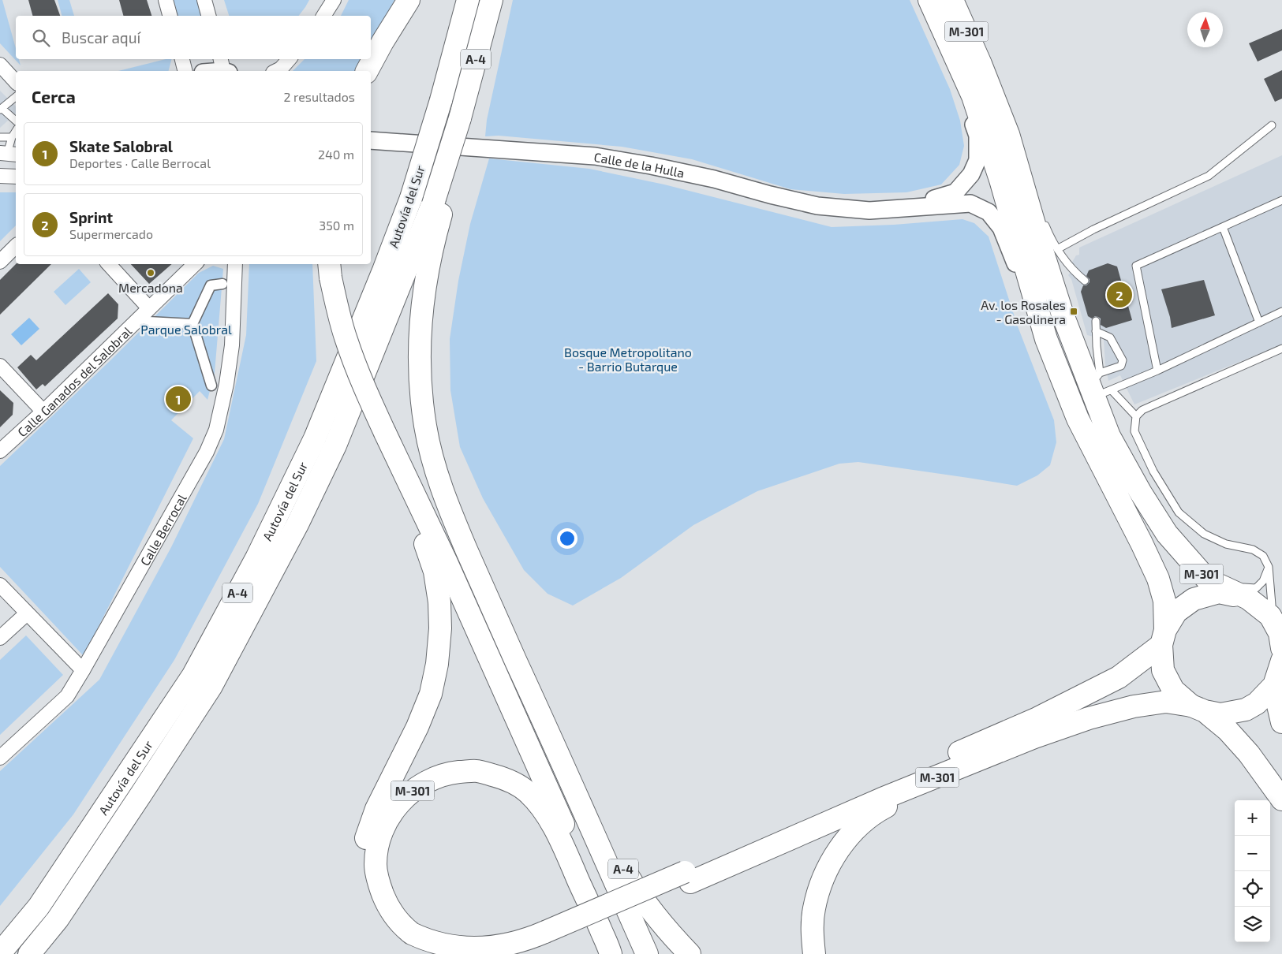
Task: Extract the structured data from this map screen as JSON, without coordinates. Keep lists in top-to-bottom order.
{
  "streets": {
    "highway": ["M-301", "A-4", "Autovía del Sur"],
    "street": ["Calle de la Hulla", "Calle Ganados del Salobral", "Calle Berrocal"]
  },
  "parks": ["Parque Salobral", "Bosque Metropolitano - Barrio Butarque"],
  "places": {
    "other": ["Mercadona"],
    "transit": ["Av. los Rosales - Gasolinera"]
  },
  "north": "top",
  "page": {
    "search": "Buscar aquí",
    "heading": ["Cerca", "2 resultados"],
    "list": [
      {
        "mark": "1",
        "name": "Skate Salobral",
        "note": "Deportes · Calle Berrocal",
        "value": "240 m"
      },
      {
        "mark": "2",
        "name": "Sprint",
        "note": "Supermercado",
        "value": "350 m"
      }
    ],
    "pins": ["2", "1"],
    "map_buttons": ["+", "−"]
  }
}
